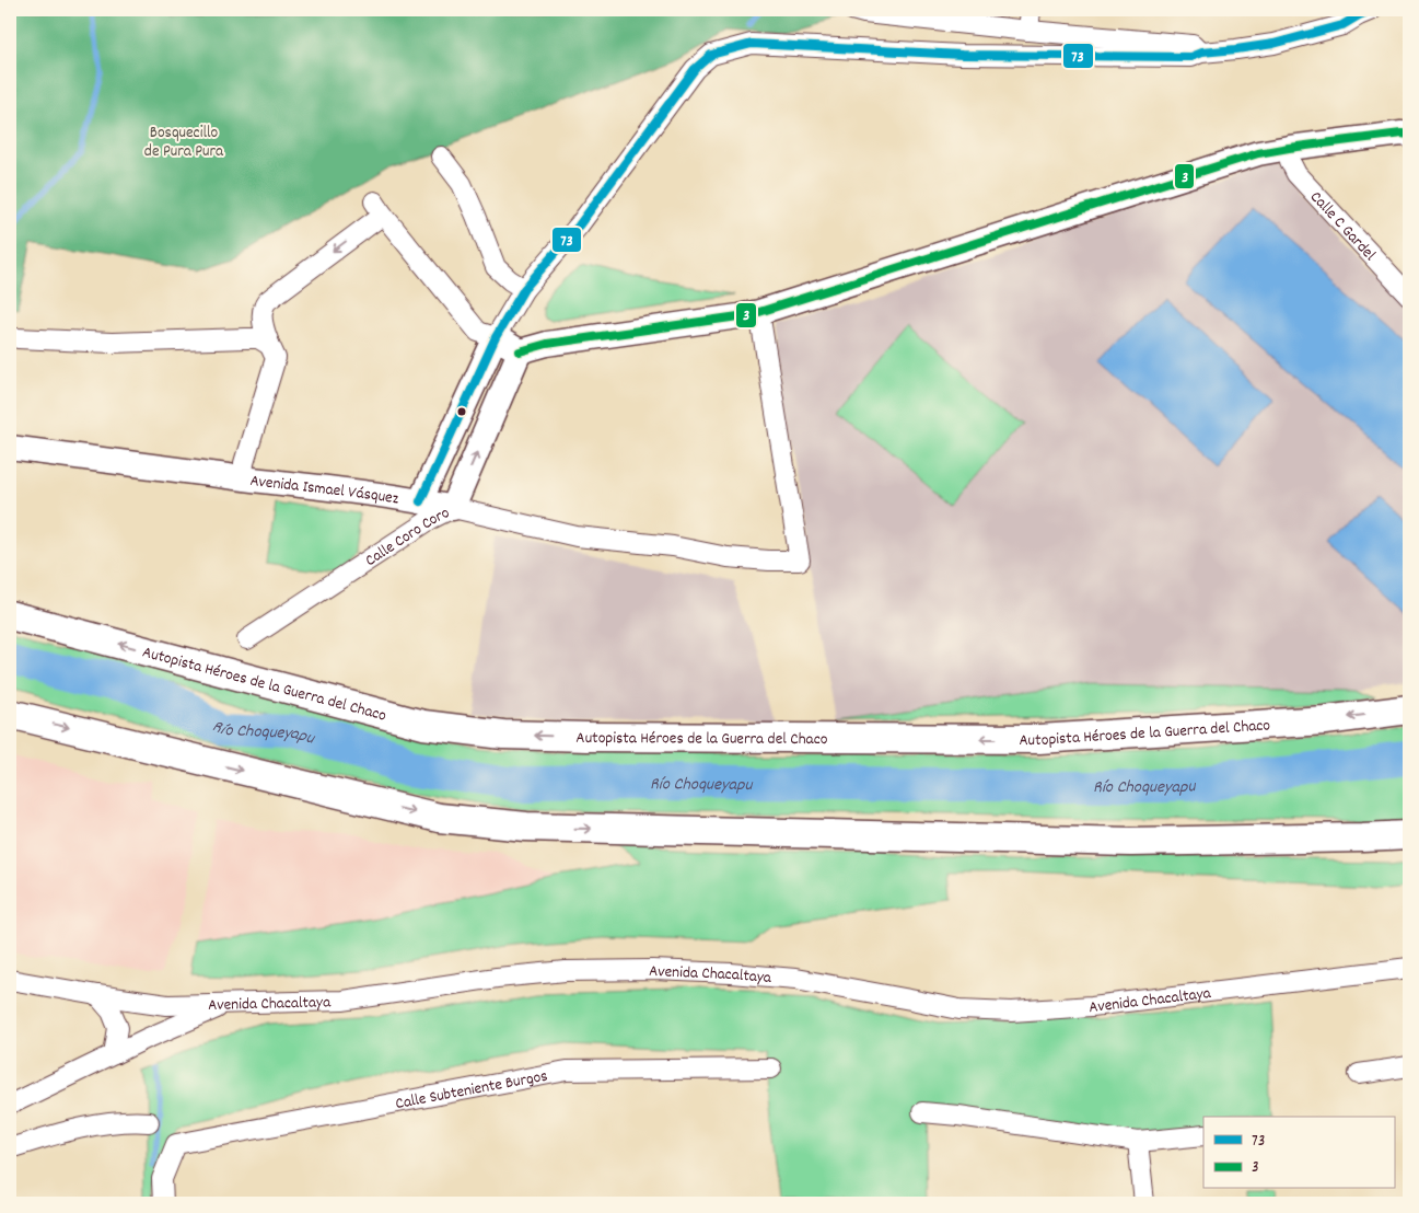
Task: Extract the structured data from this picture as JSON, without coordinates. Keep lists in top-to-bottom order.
{
  "streets": {
    "highway": ["Autopista Héroes de la Guerra del Chaco"],
    "main road": ["Avenida Ismael Vásquez", "Calle Coro Coro"],
    "street": ["Calle C Gardel", "Avenida Chacaltaya", "Calle Subteniente Burgos"]
  },
  "crossings": [
    ["Avenida Ismael Vásquez", "Calle Coro Coro"]
  ],
  "water": ["Río Choqueyapu"],
  "parks": ["Bosquecillo de Pura Pura"],
  "lines": ["transit line 73", "transit line 3"],
  "legend": ["73", "3"]
}
